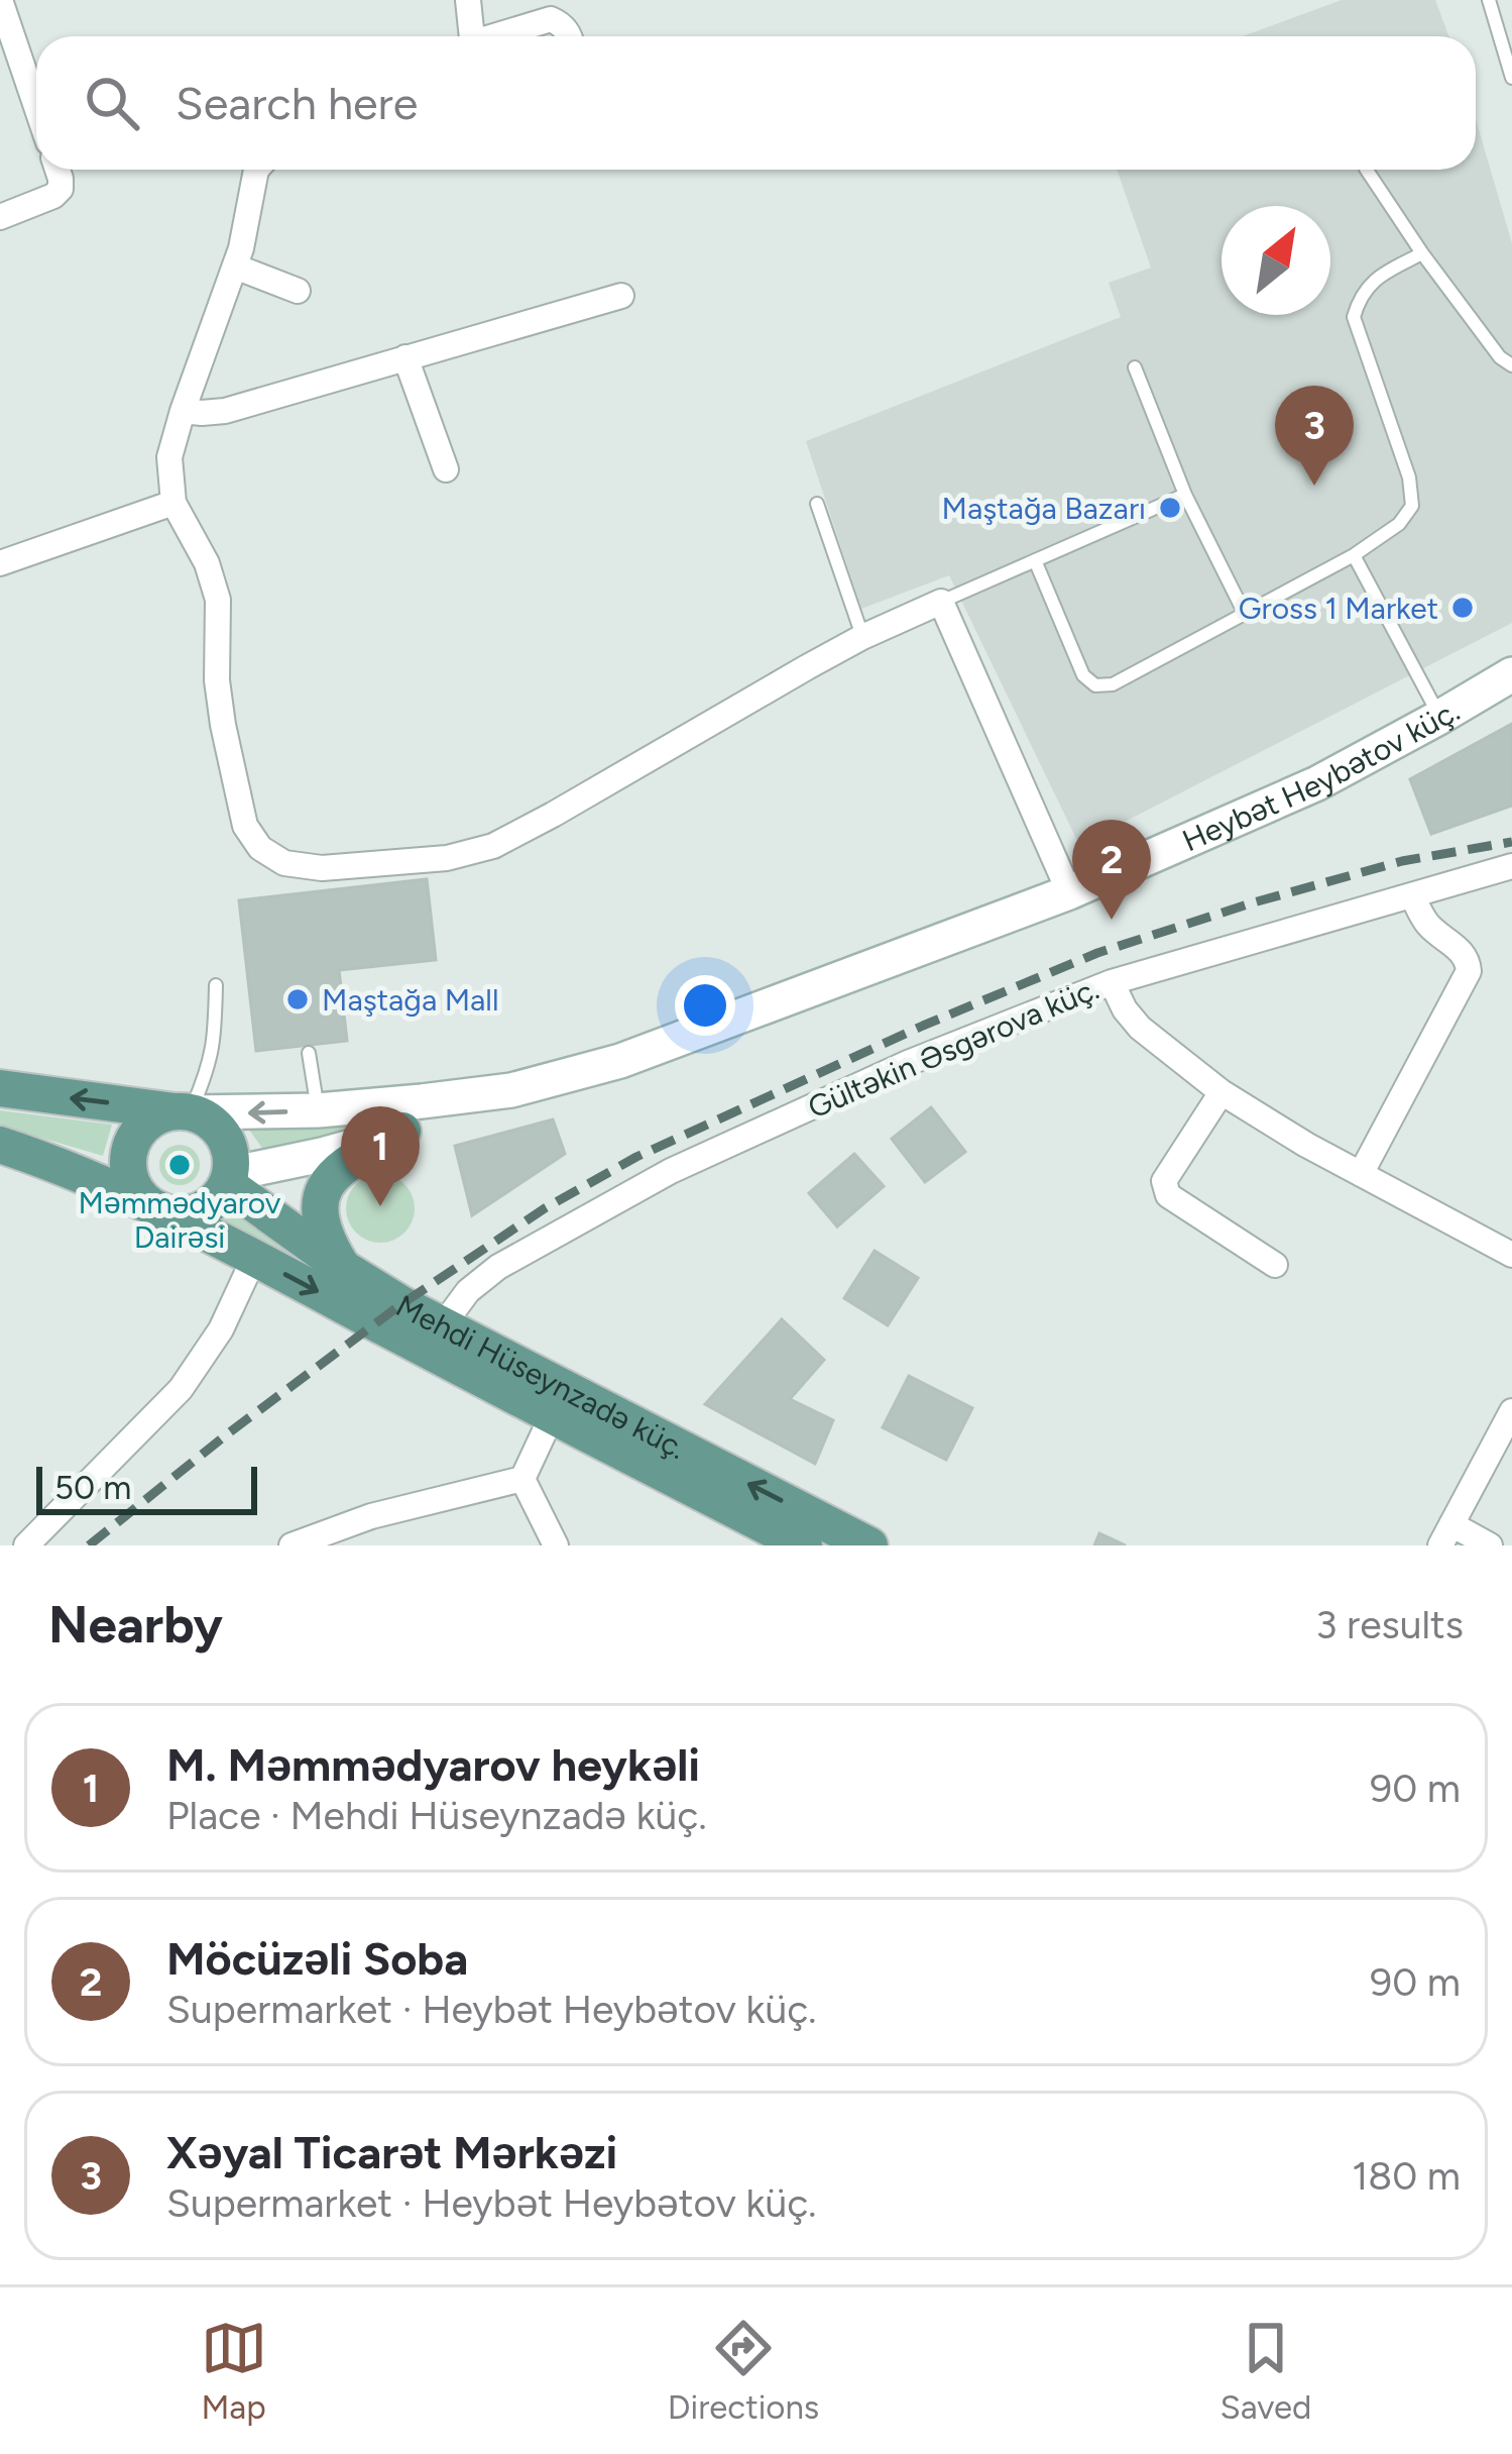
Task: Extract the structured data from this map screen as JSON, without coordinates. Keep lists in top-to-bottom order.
{
  "streets": {
    "main road": ["Heybət Heybətov küç.", "Mehdi Hüseynzadə küç."],
    "street": ["Gültəkin Əsgərova küç."]
  },
  "crossings": [
    ["Gültəkin Əsgərova küç.", "Mehdi Hüseynzadə küç."]
  ],
  "places": [
    "Maştağa Bazarı",
    "Gross 1 Market",
    "Maştağa Mall",
    "Məmmədyarov Dairəsi"
  ],
  "scale_bar": "50 m",
  "north": "top right",
  "page": {
    "search": "Search here",
    "pins": ["3", "2", "1"],
    "scale": "50 m",
    "heading": ["Nearby", "3 results"],
    "list": [
      {
        "mark": "1",
        "name": "M. Məmmədyarov heykəli",
        "note": "Place · Mehdi Hüseynzadə küç.",
        "value": "90 m"
      },
      {
        "mark": "2",
        "name": "Möcüzəli Soba",
        "note": "Supermarket · Heybət Heybətov küç.",
        "value": "90 m"
      },
      {
        "mark": "3",
        "name": "Xəyal Ticarət Mərkəzi",
        "note": "Supermarket · Heybət Heybətov küç.",
        "value": "180 m"
      }
    ],
    "nav": ["Map", "Directions", "Saved"]
  }
}
